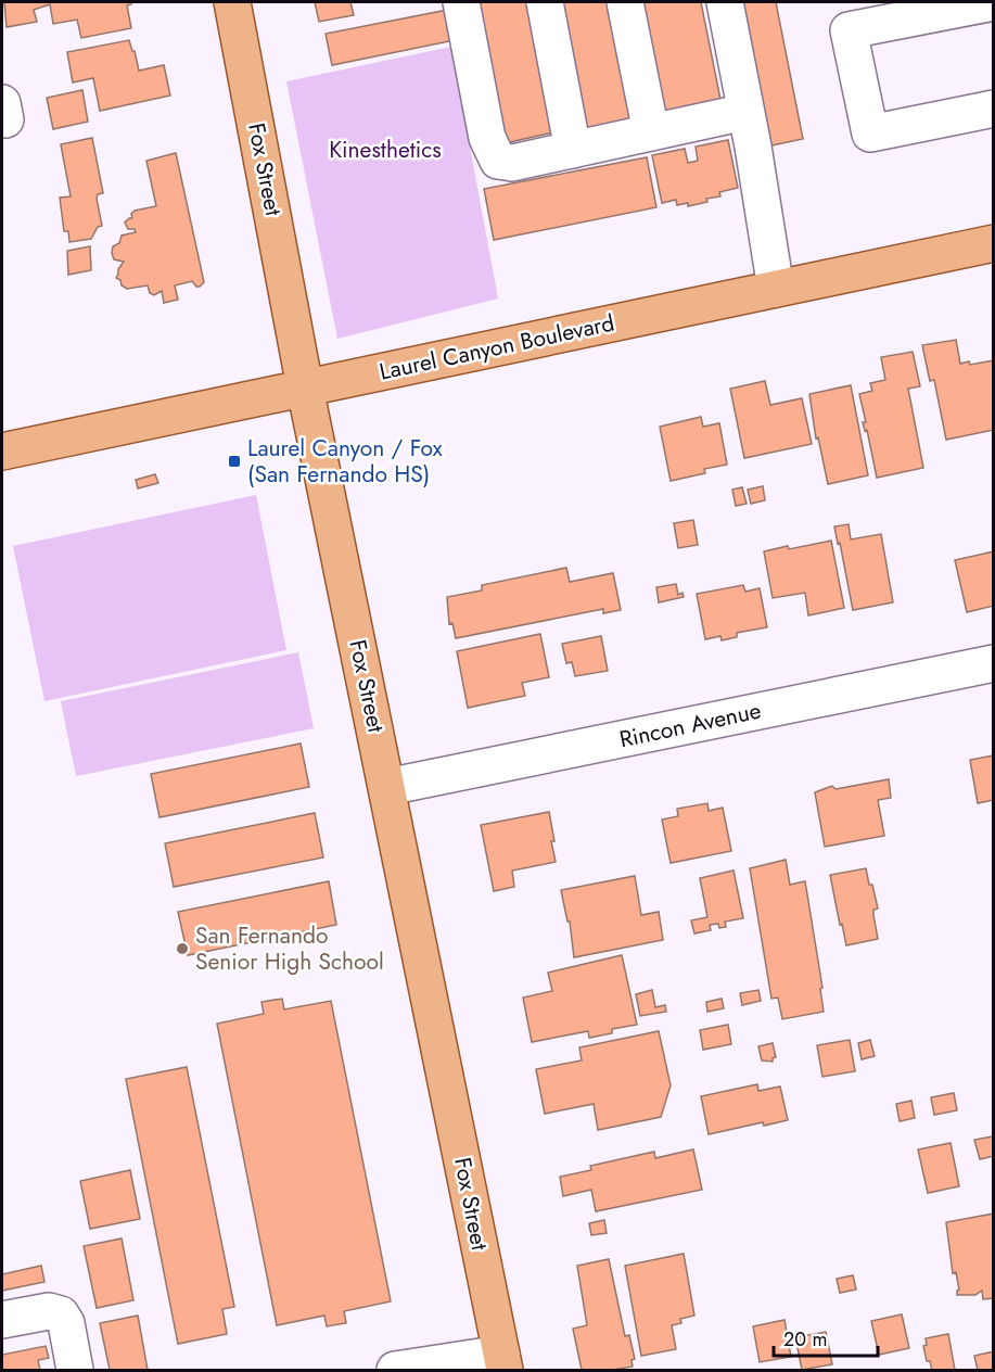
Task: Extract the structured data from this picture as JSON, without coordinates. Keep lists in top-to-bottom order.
{
  "streets": {
    "main road": ["Fox Street", "Laurel Canyon Boulevard"],
    "street": ["Rincon Avenue"]
  },
  "crossings": [
    ["Fox Street", "Laurel Canyon Boulevard"],
    ["Fox Street", "Rincon Avenue"]
  ],
  "parks": ["Kinesthetics"],
  "places": {
    "transit": ["Laurel Canyon / Fox (San Fernando HS)"],
    "other": ["San Fernando Senior High School"]
  },
  "scale_bar": "20 m"
}
